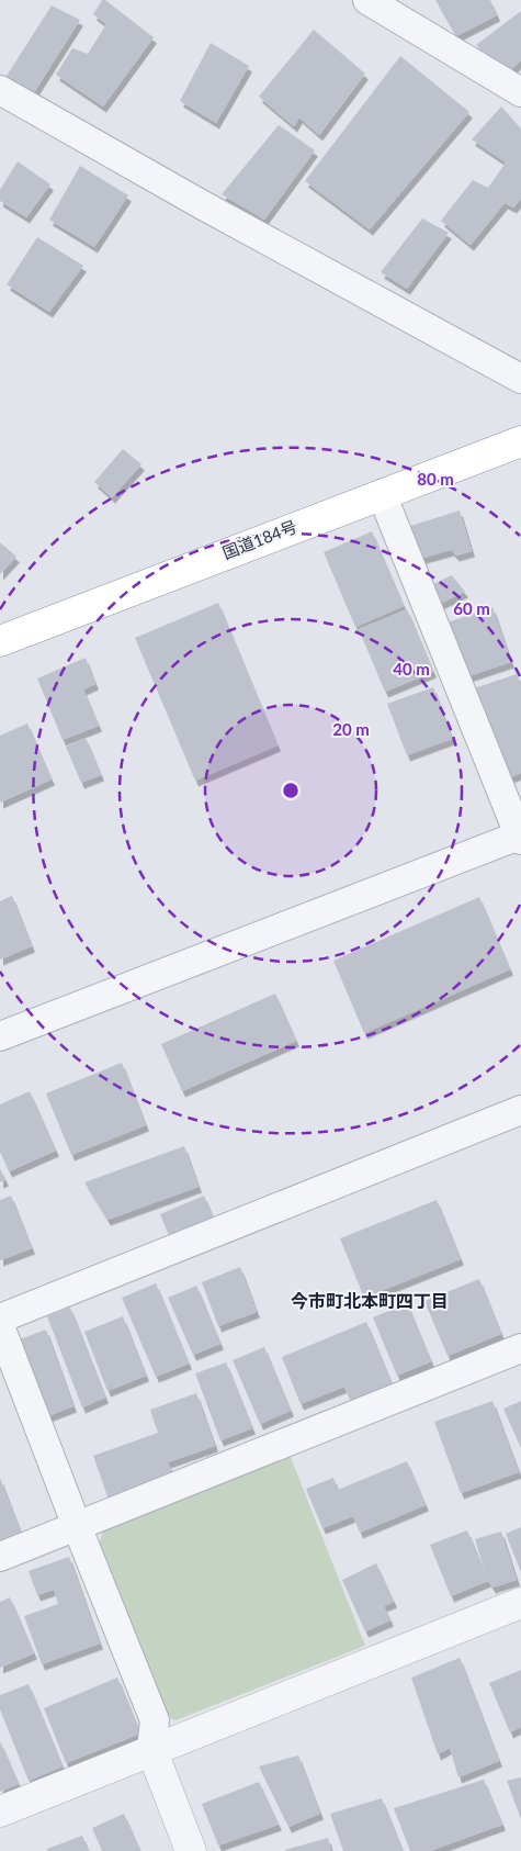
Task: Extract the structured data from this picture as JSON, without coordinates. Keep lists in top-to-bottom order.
{
  "streets": {
    "highway": ["国道184号"]
  },
  "districts": ["今市町北本町四丁目"],
  "rings": [
    "80 m",
    "60 m",
    "40 m",
    "20 m"
  ]
}
